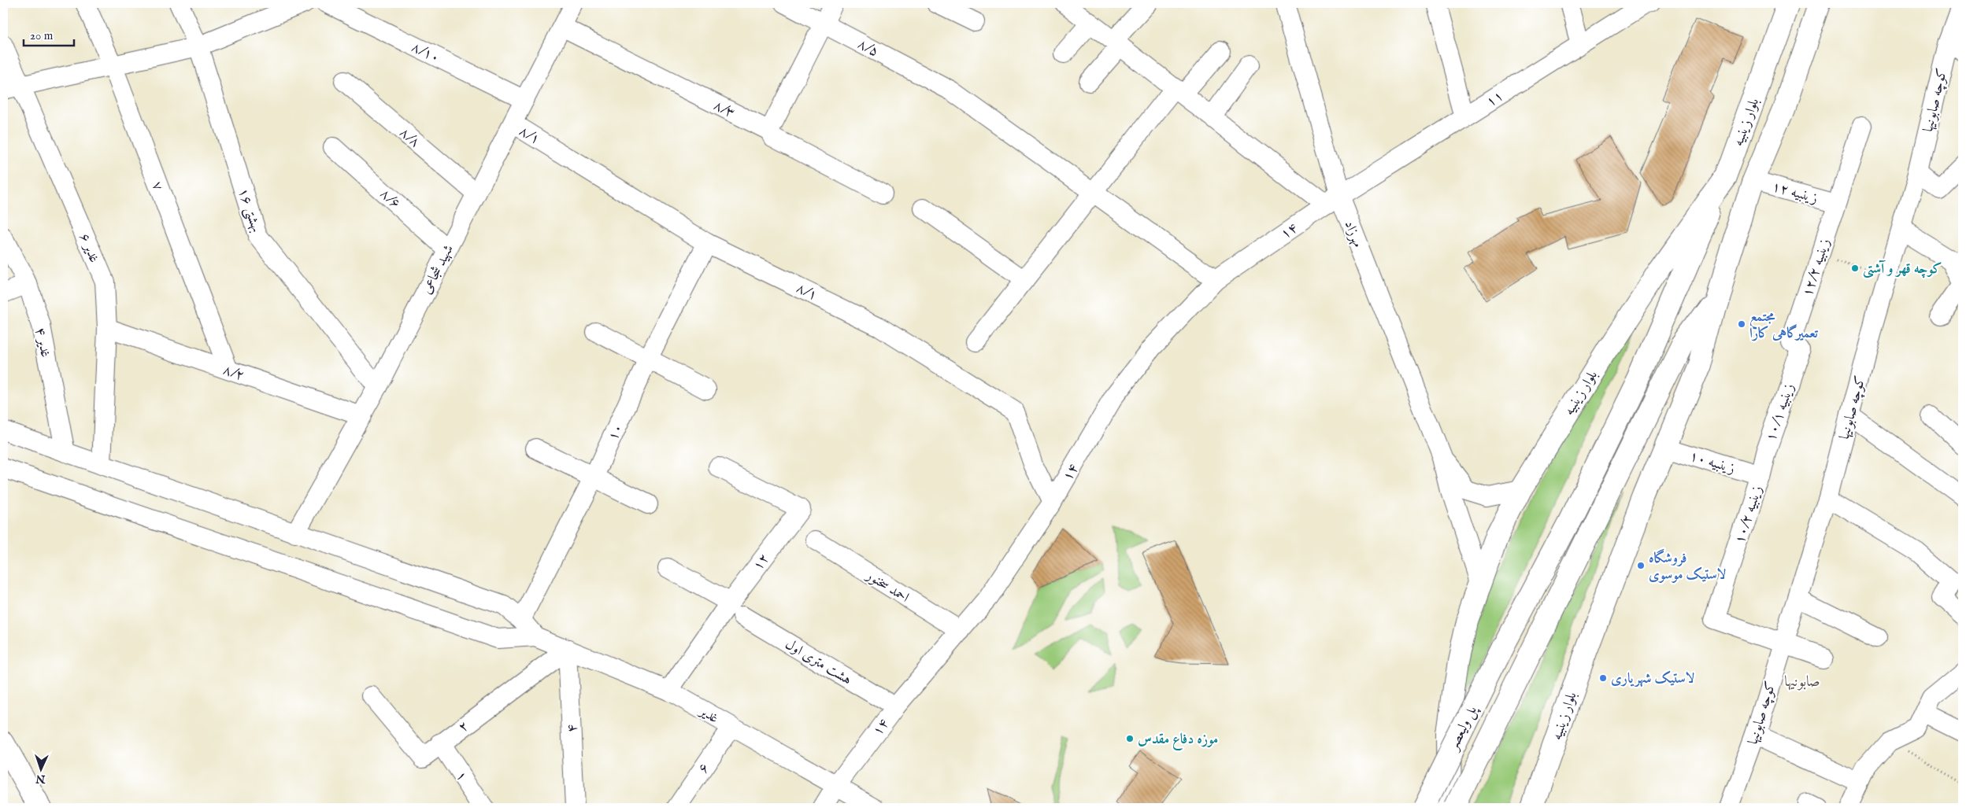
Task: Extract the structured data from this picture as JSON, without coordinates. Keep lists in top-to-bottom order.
{
  "streets": {
    "main road": ["بلوار زینبیه", "پل ولیعصر"],
    "street": [
      "۸/۵",
      "۸/۱۰",
      "۱۱",
      "کوچه صابونیها",
      "۸/۳",
      "۸/۱",
      "۸/۸",
      "۷",
      "زینبیه ۱۲",
      "۸/۶",
      "۱۶ بهشتی",
      "۱۴",
      "مهرزاد",
      "غدیر ۶",
      "زینبیه ۱۲/۲",
      "شهید شجاعی",
      "غدیر ۴",
      "۸/۲",
      "زینبیه ۱۰/۱",
      "۱۰",
      "زینبیه ۱۰",
      "زینبیه ۱۰/۲",
      "۱۲",
      "احمد سخنور",
      "هشت متری اول",
      "غدیر",
      "۲",
      "۴",
      "۶",
      "۱"
    ]
  },
  "crossings": [
    ["۸/۵", "۱۴"],
    ["۸/۱۰", "شهید شجاعی"],
    ["۱۱", "۱۴"],
    ["۱۱", "مهرزاد"],
    ["کوچه صابونیها", "زینبیه ۱۰/۲"],
    ["۸/۳", "شهید شجاعی"],
    ["بلوار زینبیه", "زینبیه ۱۲"],
    ["بلوار زینبیه", "زینبیه ۱۰"],
    ["بلوار زینبیه", "پل ولیعصر"],
    ["۸/۱", "۱۴"],
    ["۸/۱", "شهید شجاعی"],
    ["۸/۱", "۱۰"],
    ["۸/۸", "شهید شجاعی"],
    ["۷", "۸/۲"],
    ["زینبیه ۱۲", "زینبیه ۱۲/۲"],
    ["۸/۶", "شهید شجاعی"],
    ["۱۶ بهشتی", "شهید شجاعی"],
    ["۱۴", "مهرزاد"],
    ["۱۴", "احمد سخنور"],
    ["۱۴", "هشت متری اول"],
    ["۱۴", "غدیر"],
    ["غدیر ۶", "۸/۲"],
    ["زینبیه ۱۲/۲", "زینبیه ۱۰/۱"],
    ["شهید شجاعی", "۸/۲"],
    ["زینبیه ۱۰/۱", "زینبیه ۱۰"],
    ["زینبیه ۱۰/۱", "زینبیه ۱۰/۲"],
    ["زینبیه ۱۰", "زینبیه ۱۰/۲"],
    ["۱۲", "هشت متری اول"],
    ["۱۲", "غدیر"],
    ["غدیر", "۲"],
    ["غدیر", "۴"],
    ["غدیر", "۶"],
    ["۲", "۴"],
    ["۲", "۱"]
  ],
  "districts": ["صابونیها"],
  "places": [
    "کوچه قهر و آشتی",
    "مجتمع تعمیرگاهی کارا",
    "فروشگاه لاستیک موسوی",
    "لاستیک شهریاری",
    "موزه دفاع مقدس"
  ],
  "scale_bar": "20 m",
  "north": "bottom"
}
